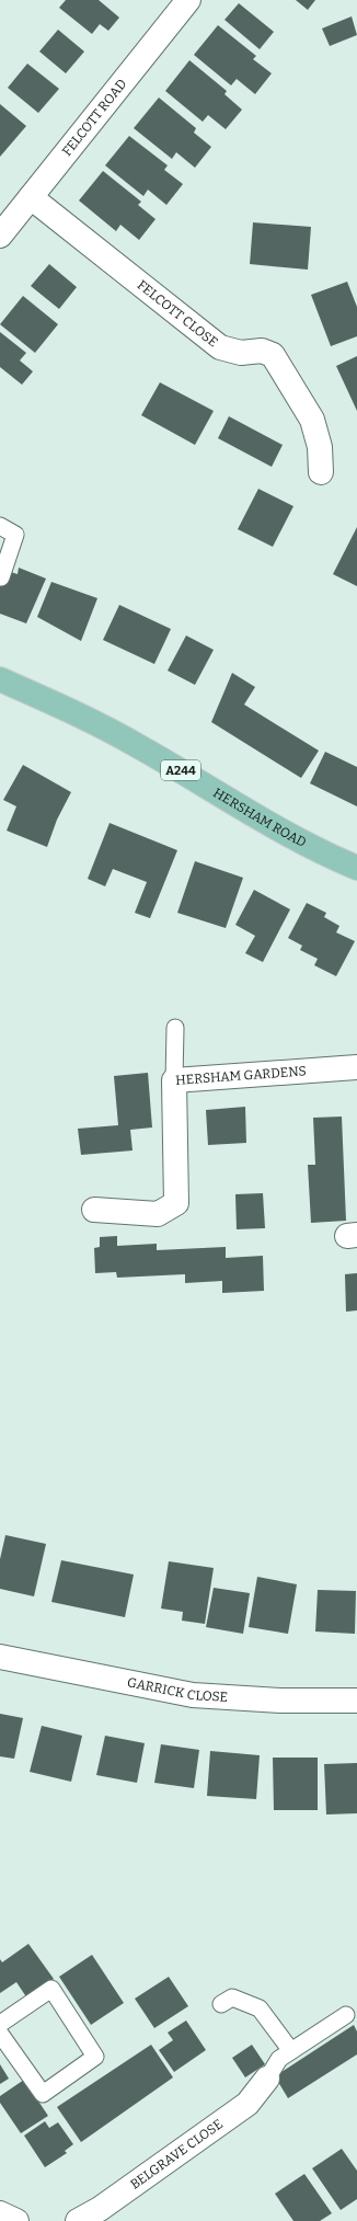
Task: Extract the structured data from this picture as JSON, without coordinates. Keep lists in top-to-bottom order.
{
  "streets": {
    "main road": ["A244", "HERSHAM ROAD"],
    "street": [
      "FELCOTT ROAD",
      "FELCOTT CLOSE",
      "HERSHAM GARDENS",
      "GARRICK CLOSE",
      "BELGRAVE CLOSE"
    ]
  },
  "crossings": [
    ["FELCOTT ROAD", "FELCOTT CLOSE"]
  ]
}
